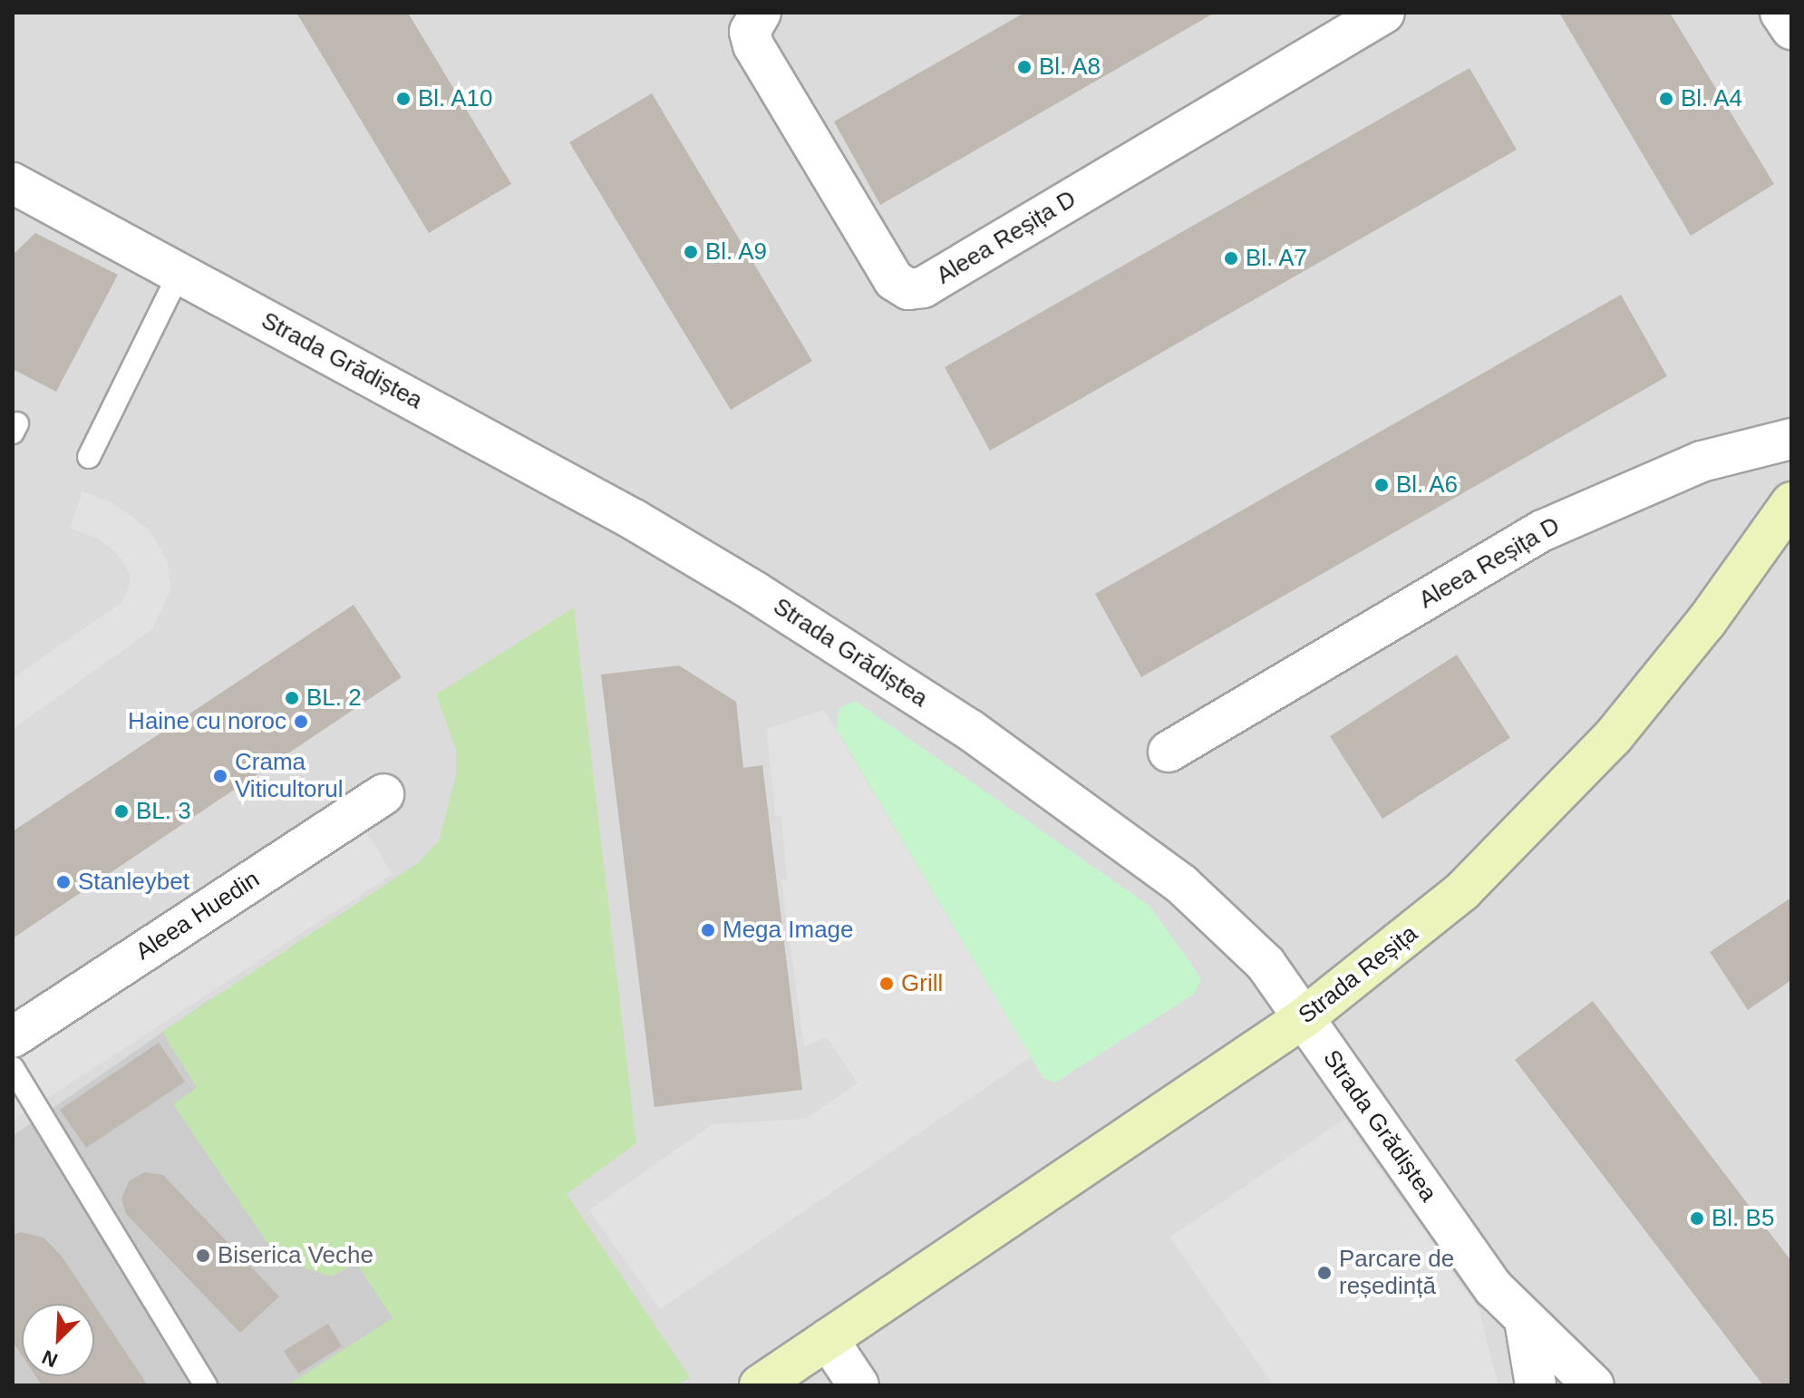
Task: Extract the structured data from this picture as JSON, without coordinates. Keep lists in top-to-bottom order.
{
  "streets": {
    "street": [
      "Aleea Reșița D",
      "Strada Grădiștea",
      "Aleea Huedin",
      "Strada Reșița"
    ]
  },
  "crossings": [
    ["Strada Grădiștea", "Strada Reșița"]
  ],
  "places": [
    "Bl. A8",
    "Bl. A10",
    "Bl. A4",
    "Bl. A9",
    "Bl. A7",
    "Bl. A6",
    "BL. 2",
    "Haine cu noroc",
    "Crama Viticultorul",
    "BL. 3",
    "Stanleybet",
    "Mega Image",
    "Grill",
    "Bl. B5",
    "Biserica Veche",
    "Parcare de reședință"
  ],
  "north": "bottom left"
}
